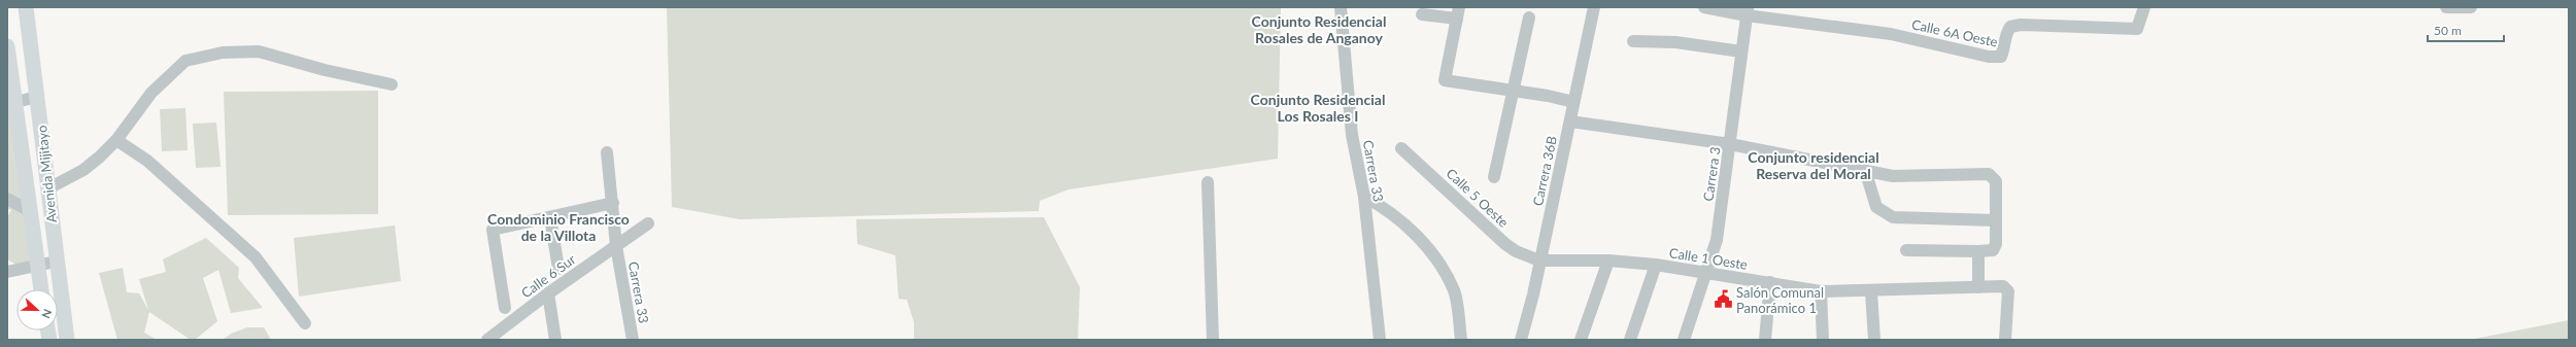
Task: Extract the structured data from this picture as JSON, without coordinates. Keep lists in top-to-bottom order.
{
  "streets": {
    "main road": ["Avenida Mijitayo"],
    "street": [
      "Calle 6A Oeste",
      "Carrera 33",
      "Carrera 36B",
      "Carrera 3",
      "Calle 5 Oeste",
      "Calle 1 Oeste",
      "Calle 6 Sur"
    ]
  },
  "crossings": [
    ["Calle 6A Oeste", "Carrera 3"],
    ["Carrera 33", "Calle 6 Sur"],
    ["Carrera 36B", "Calle 5 Oeste"],
    ["Carrera 36B", "Calle 1 Oeste"],
    ["Carrera 3", "Calle 1 Oeste"],
    ["Calle 5 Oeste", "Calle 1 Oeste"]
  ],
  "districts": [
    "Conjunto Residencial Rosales de Anganoy",
    "Conjunto Residencial Los Rosales I",
    "Conjunto residencial Reserva del Moral",
    "Condominio Francisco de la Villota"
  ],
  "places": {
    "public building": ["Salón Comunal Panorámico 1"]
  },
  "scale_bar": "50 m",
  "north": "right"
}
